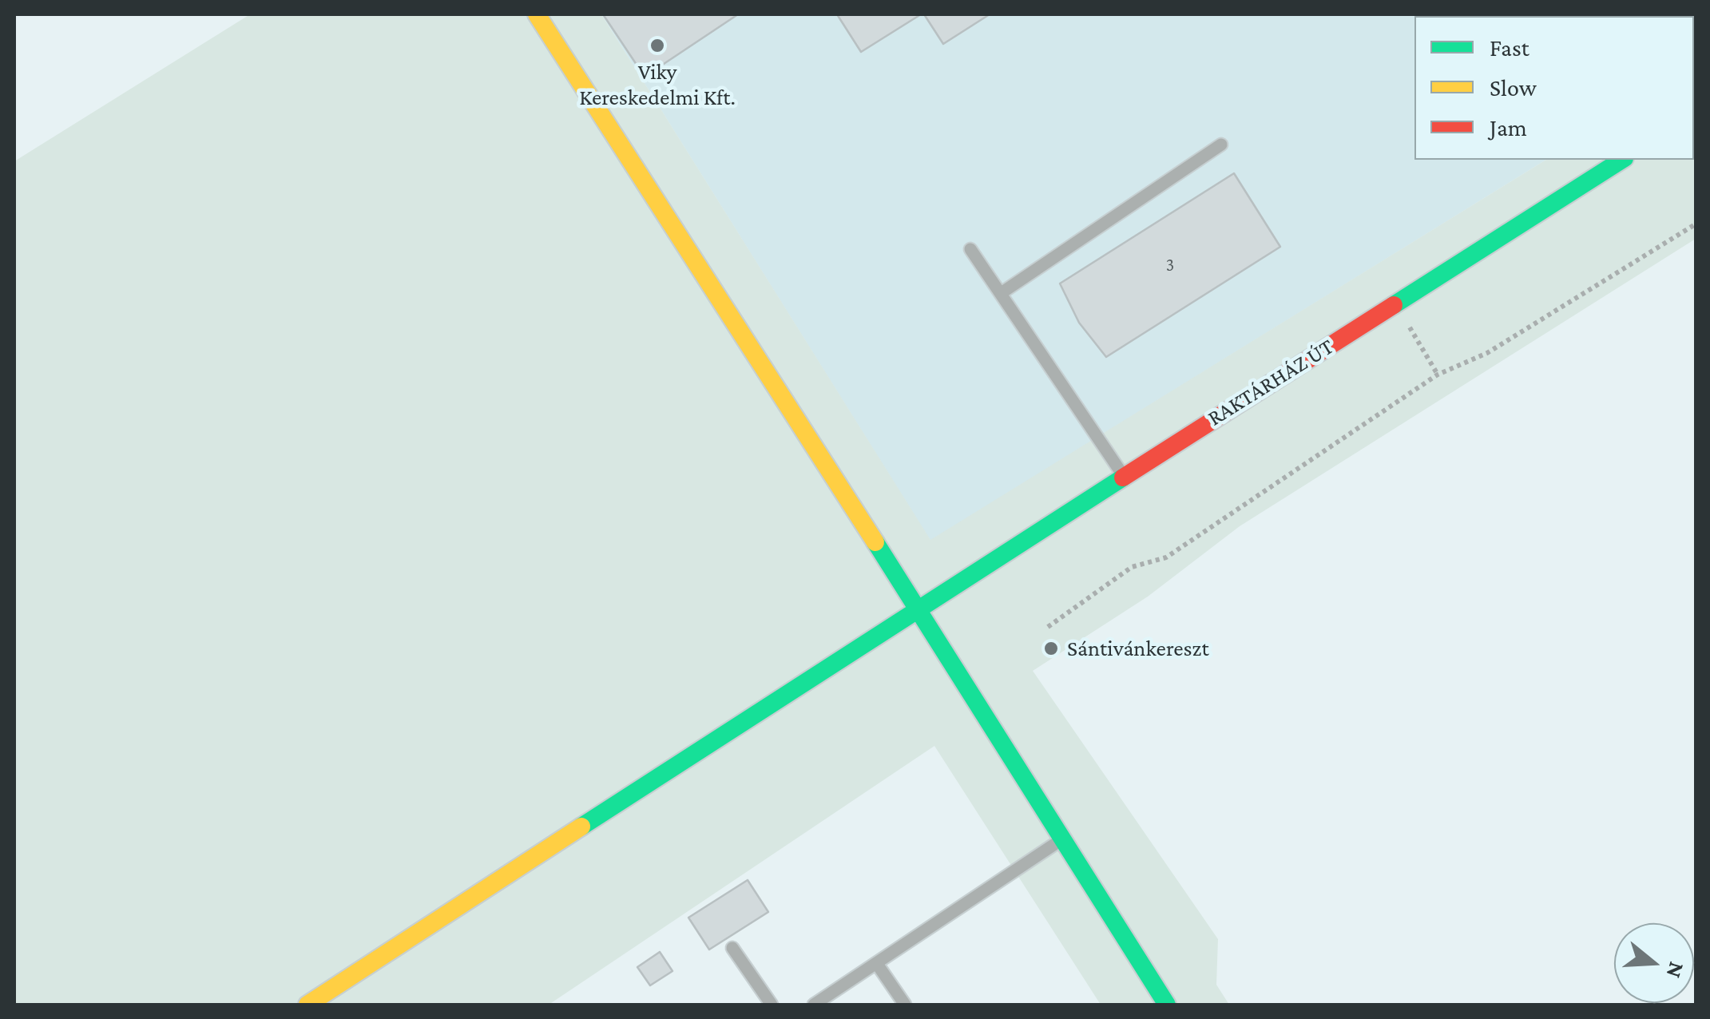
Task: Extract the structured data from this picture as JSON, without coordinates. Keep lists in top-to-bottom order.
{
  "streets": {
    "street": ["RAKTÁRHÁZ ÚT"]
  },
  "places": ["Viky Kereskedelmi Kft.", "Sántivánkereszt"],
  "house_numbers": ["3"],
  "legend": ["Fast", "Slow", "Jam"],
  "north": "right"
}
